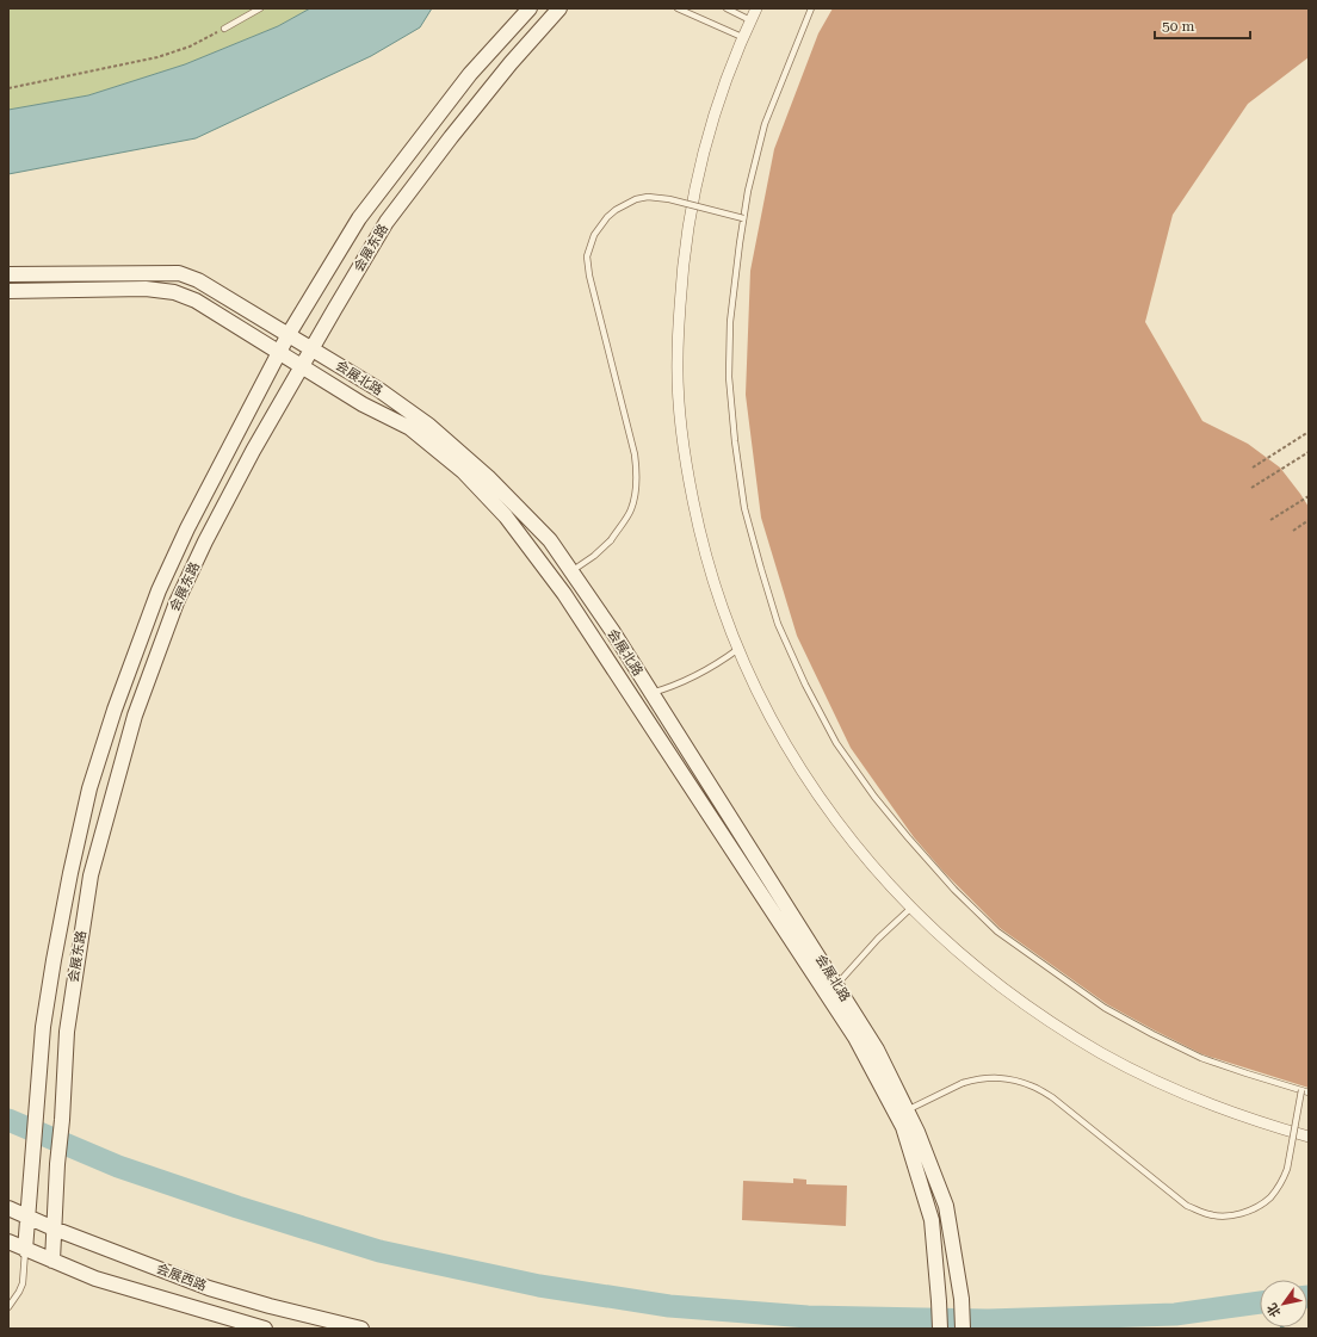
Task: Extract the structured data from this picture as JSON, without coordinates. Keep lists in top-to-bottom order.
{
  "streets": {
    "street": ["会展东路", "会展北路", "会展西路"]
  },
  "crossings": [
    ["会展东路", "会展北路"],
    ["会展东路", "会展西路"]
  ],
  "scale_bar": "50 m",
  "north": "bottom left"
}
